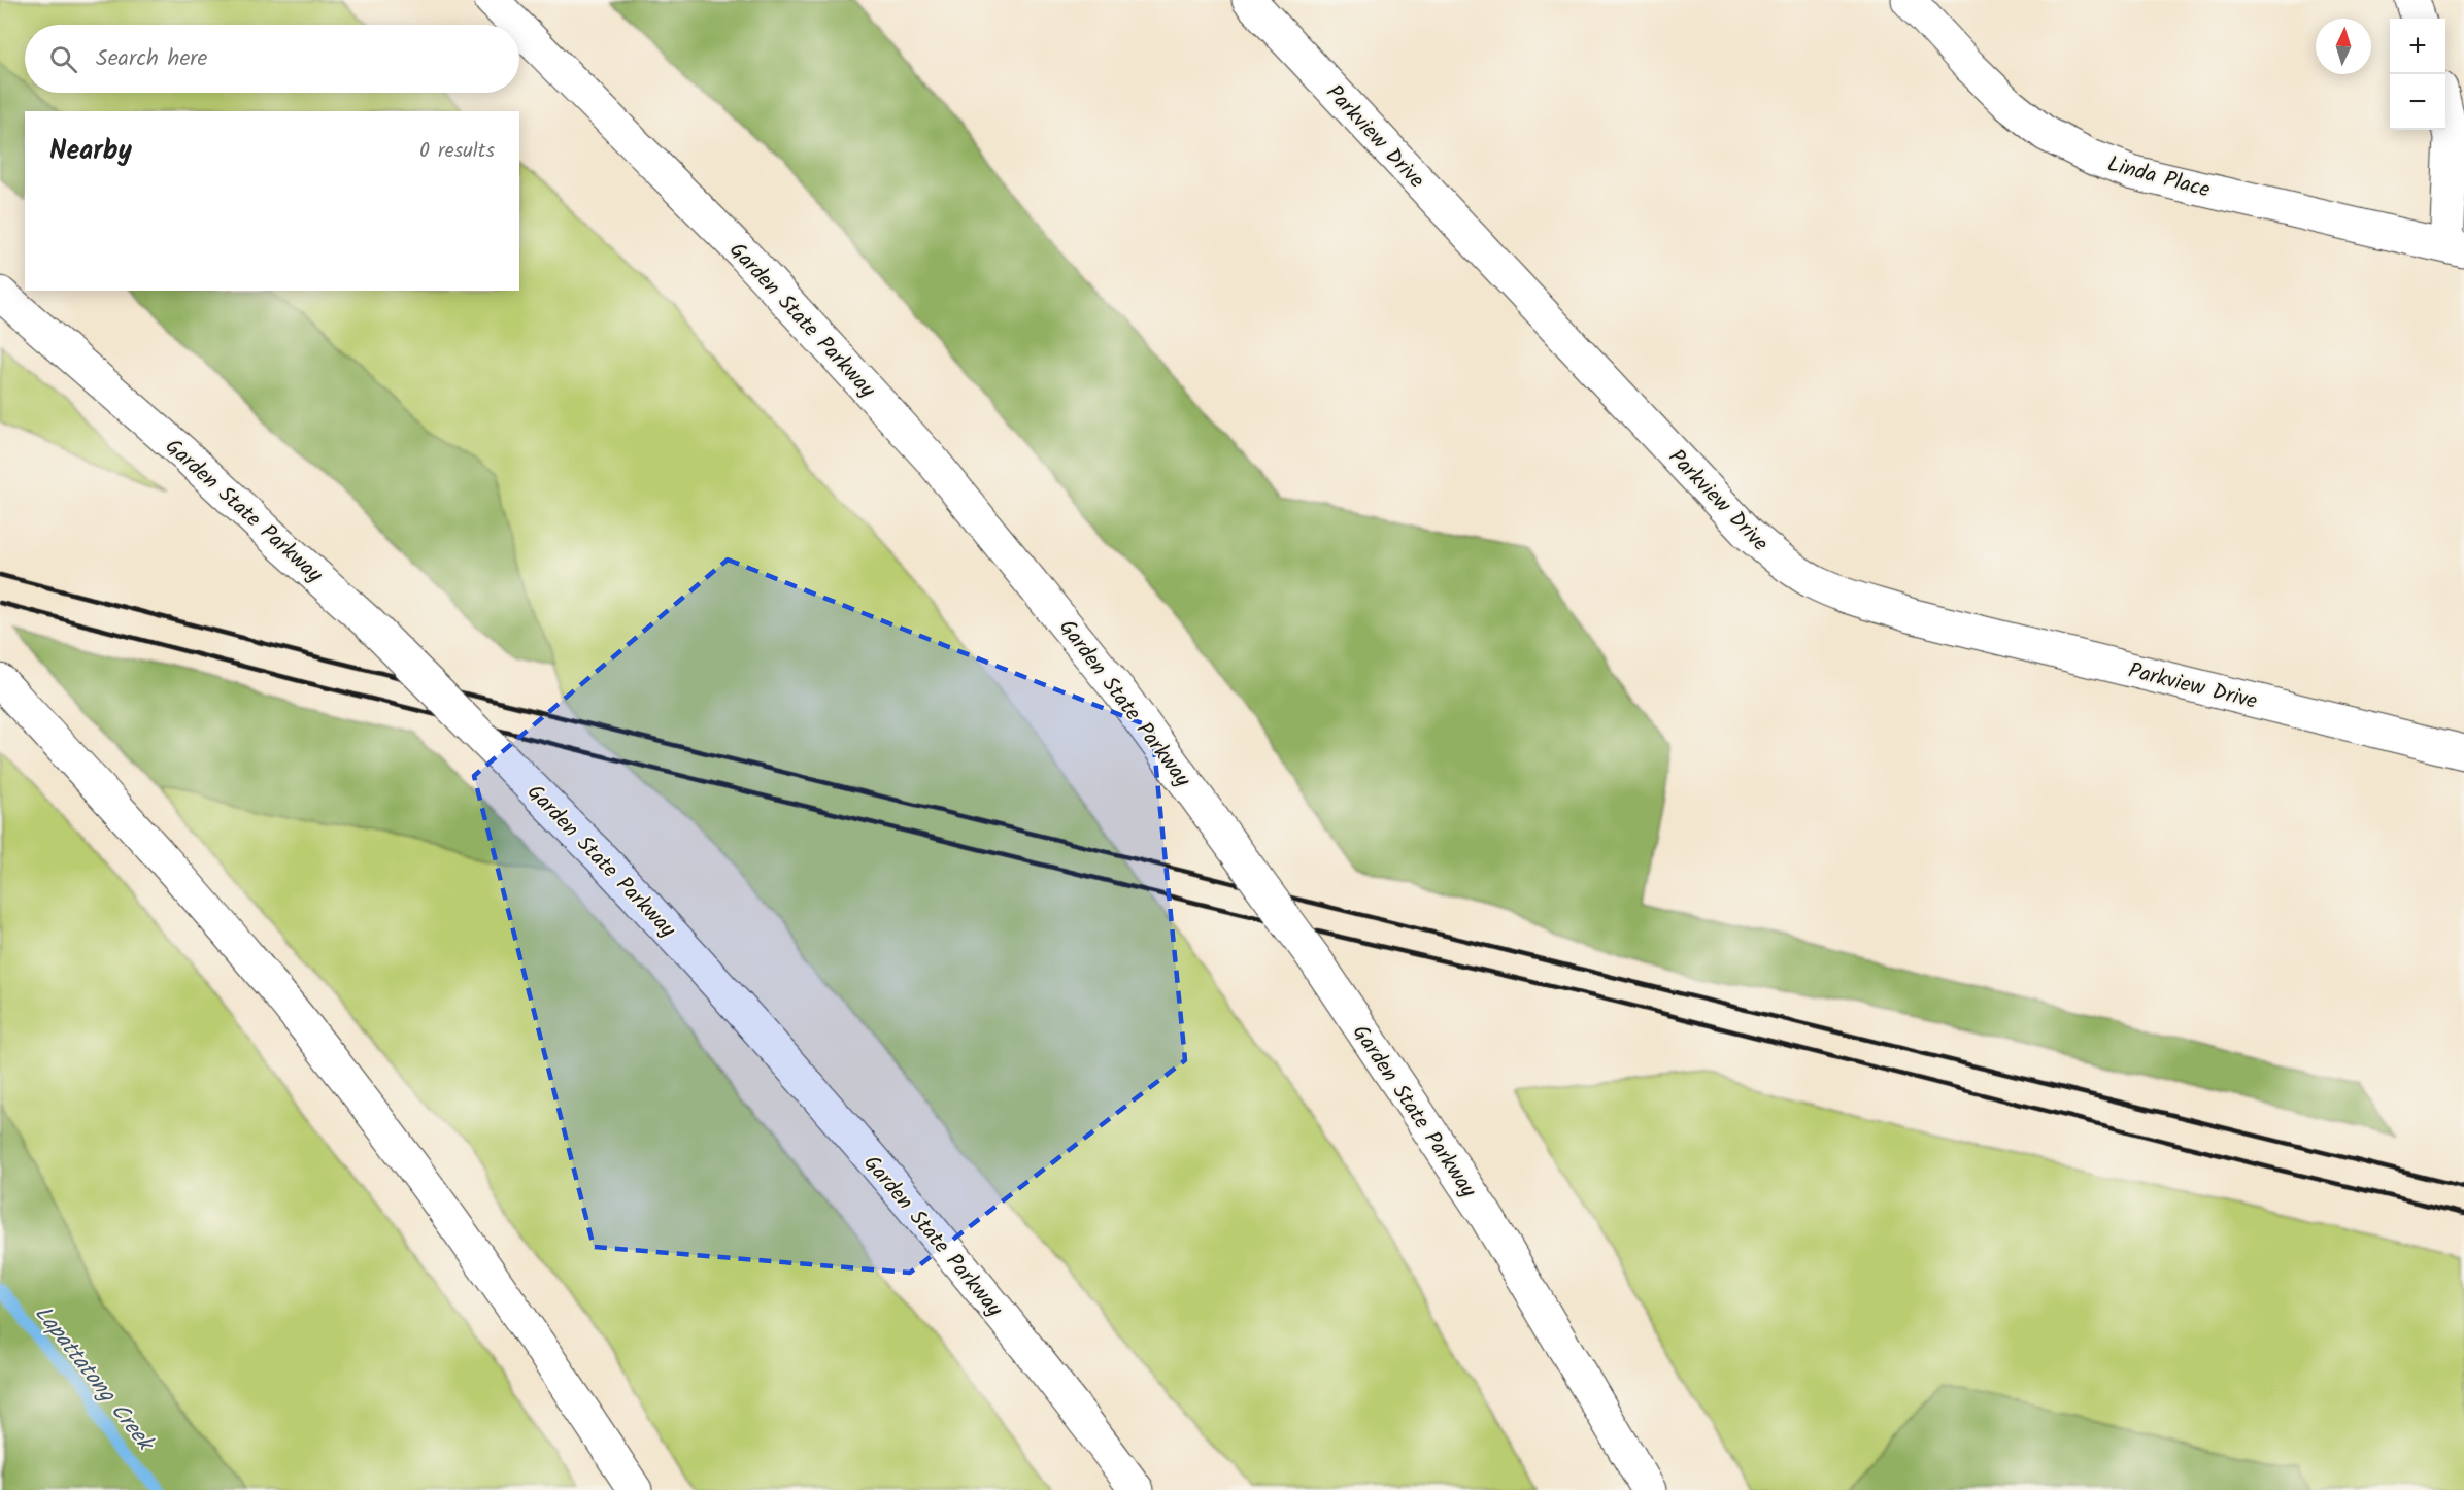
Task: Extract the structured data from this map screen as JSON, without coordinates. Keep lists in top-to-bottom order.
{
  "streets": {
    "main road": ["Parkview Drive", "Linda Place", "Garden State Parkway"]
  },
  "water": ["Lapattatong Creek"],
  "north": "top",
  "page": {
    "map_buttons": ["+", "−"],
    "search": "Search here",
    "heading": ["Nearby", "0 results"]
  }
}
